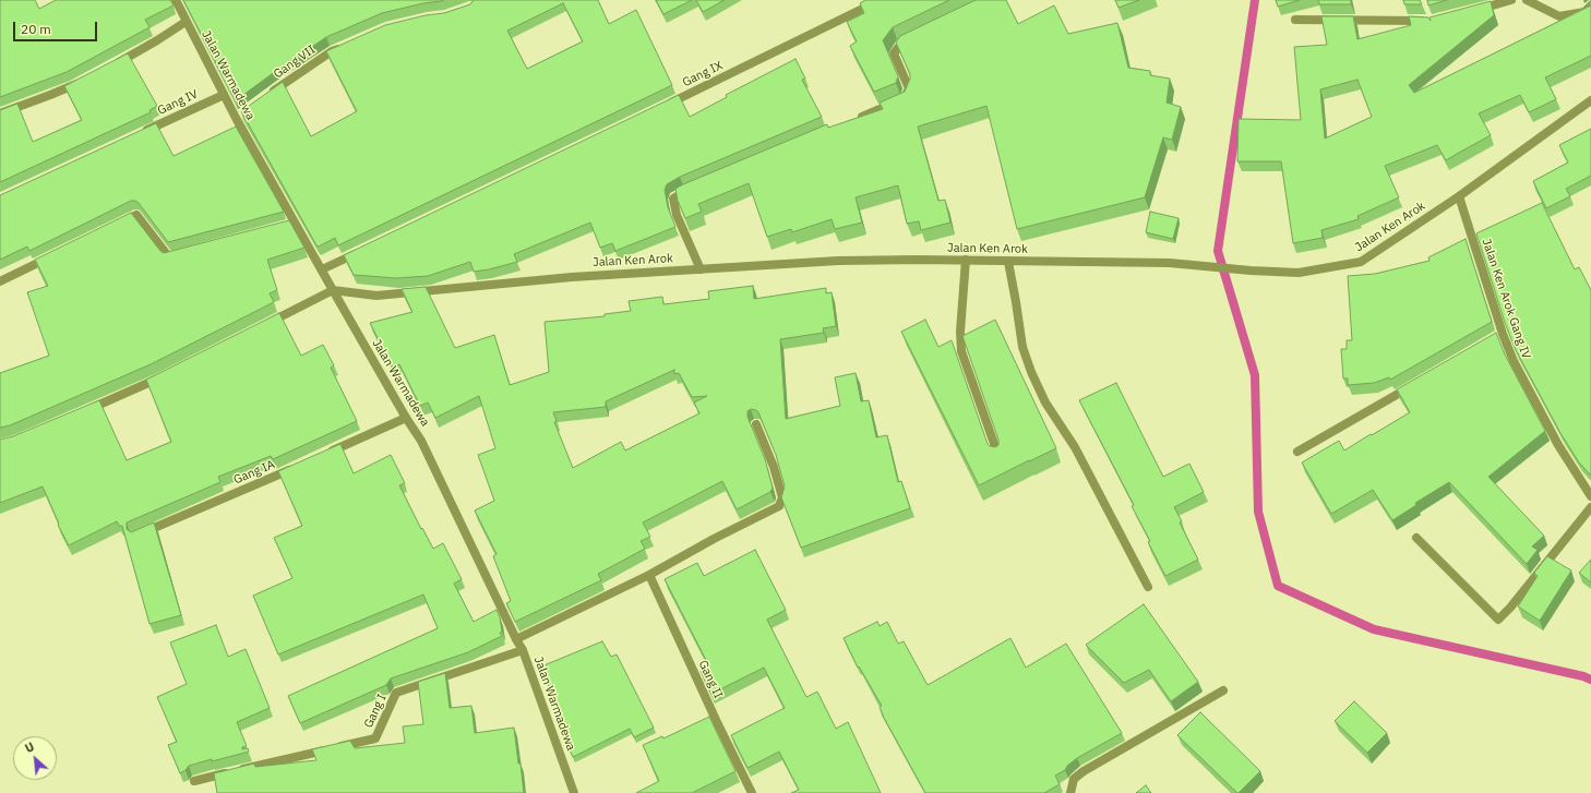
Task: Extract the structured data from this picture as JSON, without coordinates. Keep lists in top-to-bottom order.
{
  "streets": {
    "street": [
      "Gang VII",
      "Gang IX",
      "Jalan Warmadewa",
      "Gang IV",
      "Jalan Ken Arok",
      "Jalan Ken Arok Gang IV",
      "Gang IA",
      "Gang II",
      "Gang I"
    ]
  },
  "crossings": [
    ["Jalan Warmadewa", "Gang IV"],
    ["Jalan Warmadewa", "Jalan Ken Arok"],
    ["Jalan Warmadewa", "Gang I"],
    ["Jalan Ken Arok", "Jalan Ken Arok Gang IV"]
  ],
  "scale_bar": "20 m",
  "north": "top left"
}
